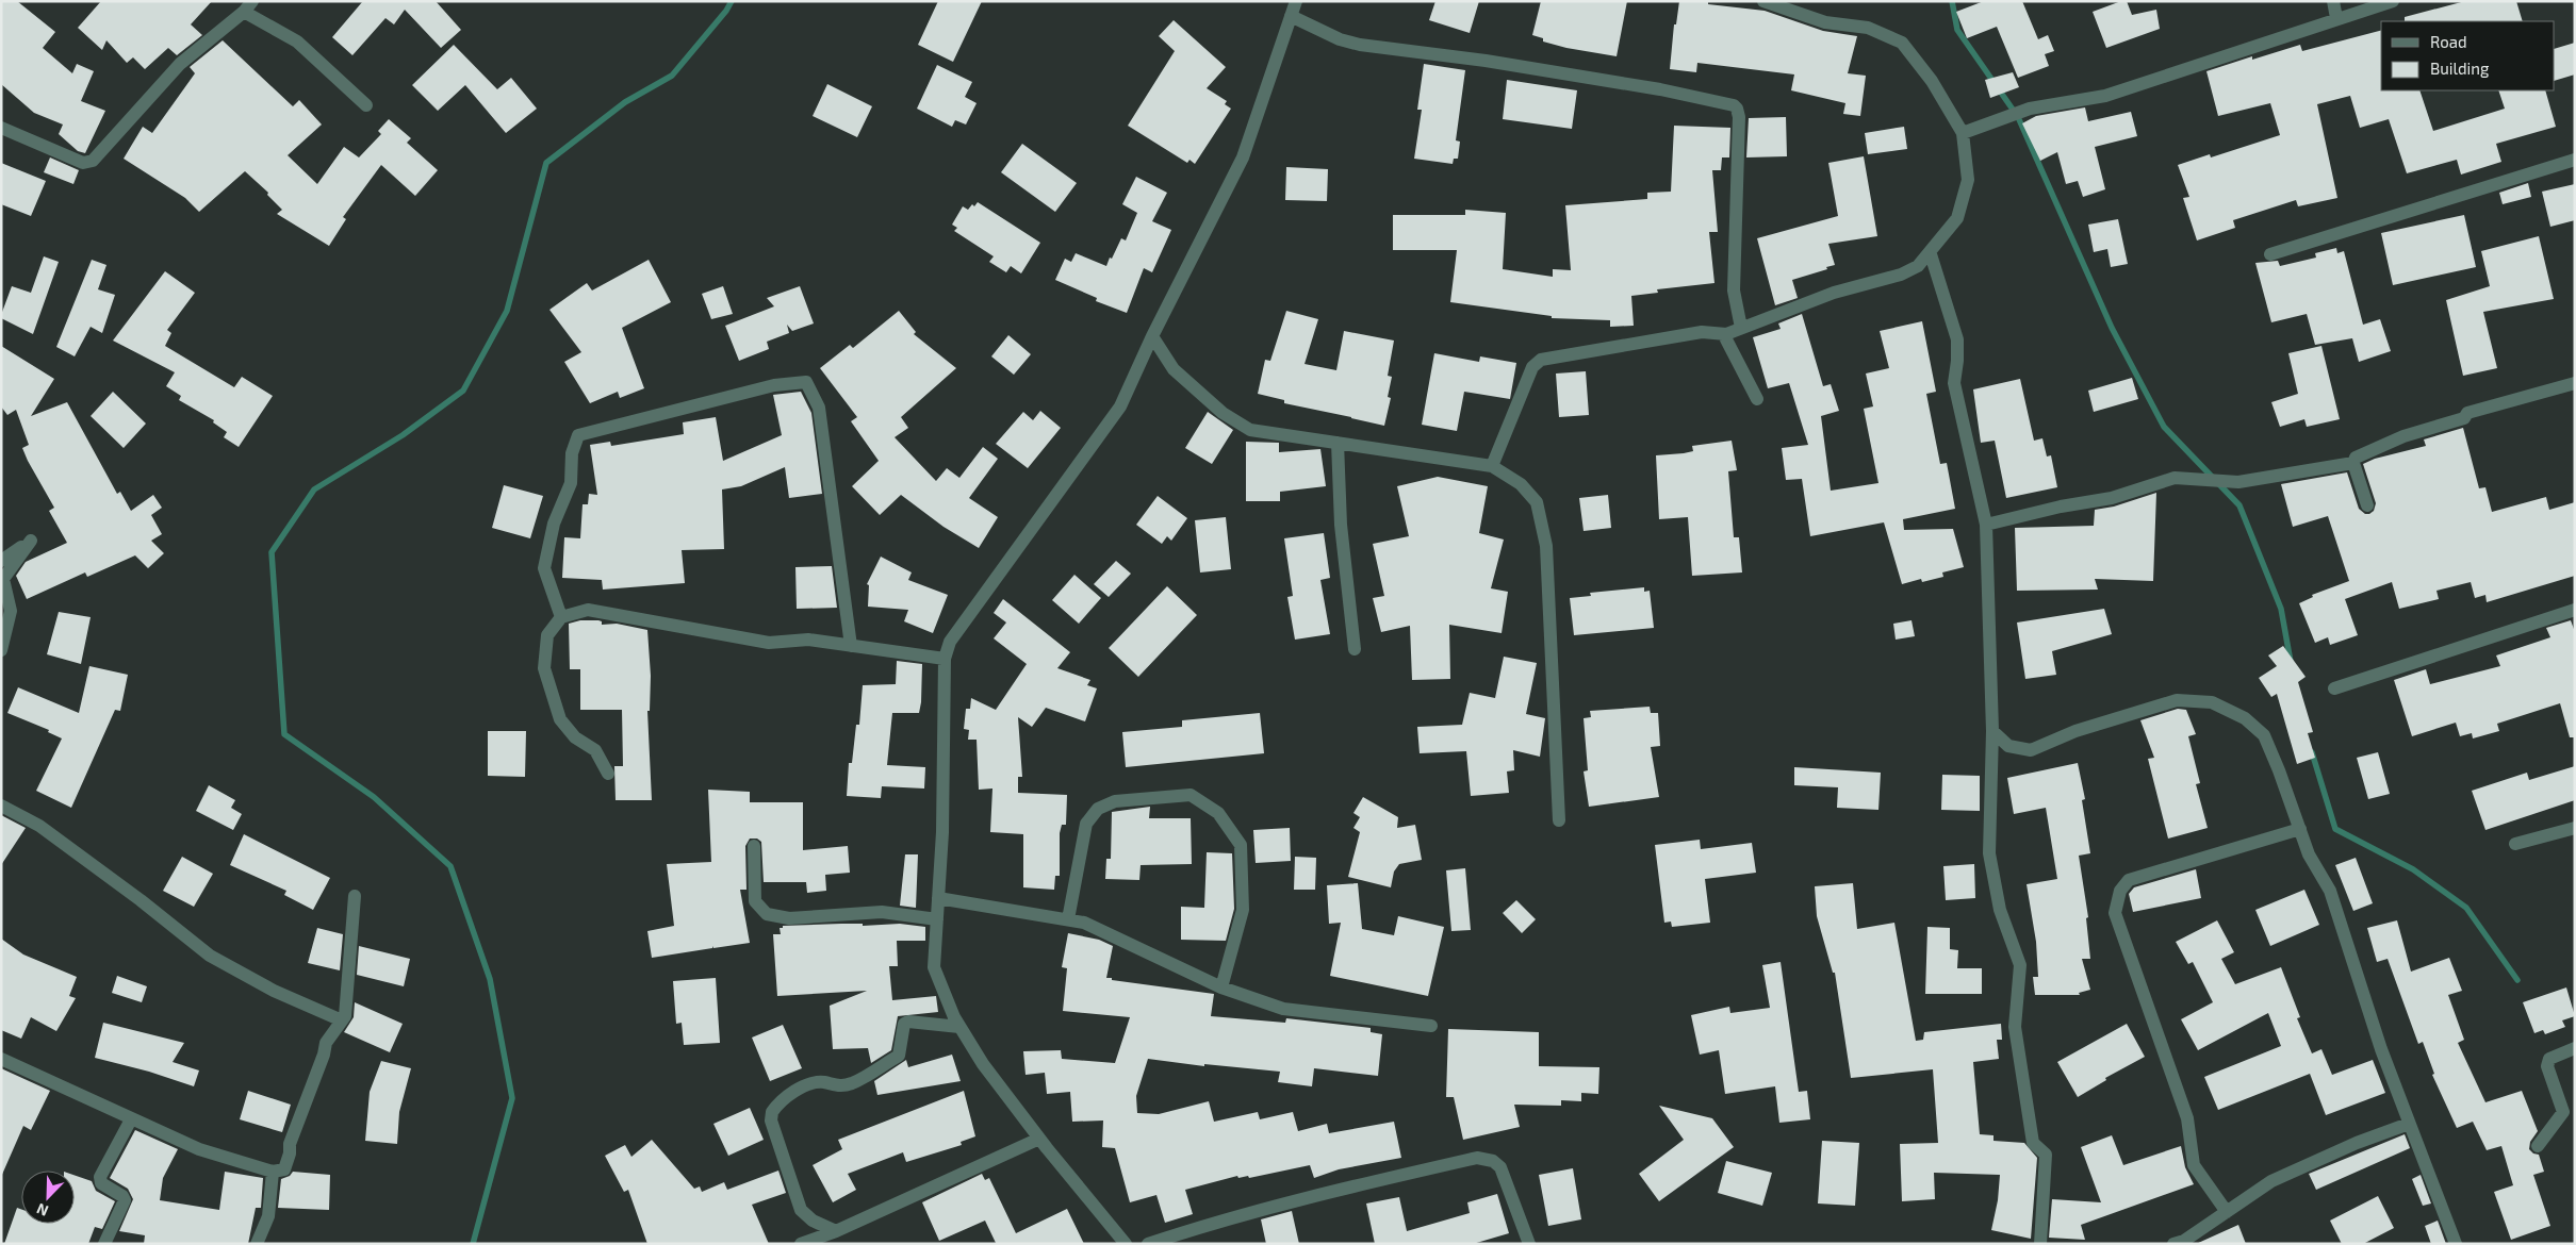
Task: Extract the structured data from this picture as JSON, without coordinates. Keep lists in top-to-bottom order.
{
  "legend": ["Road", "Building"],
  "north": "bottom left"
}
